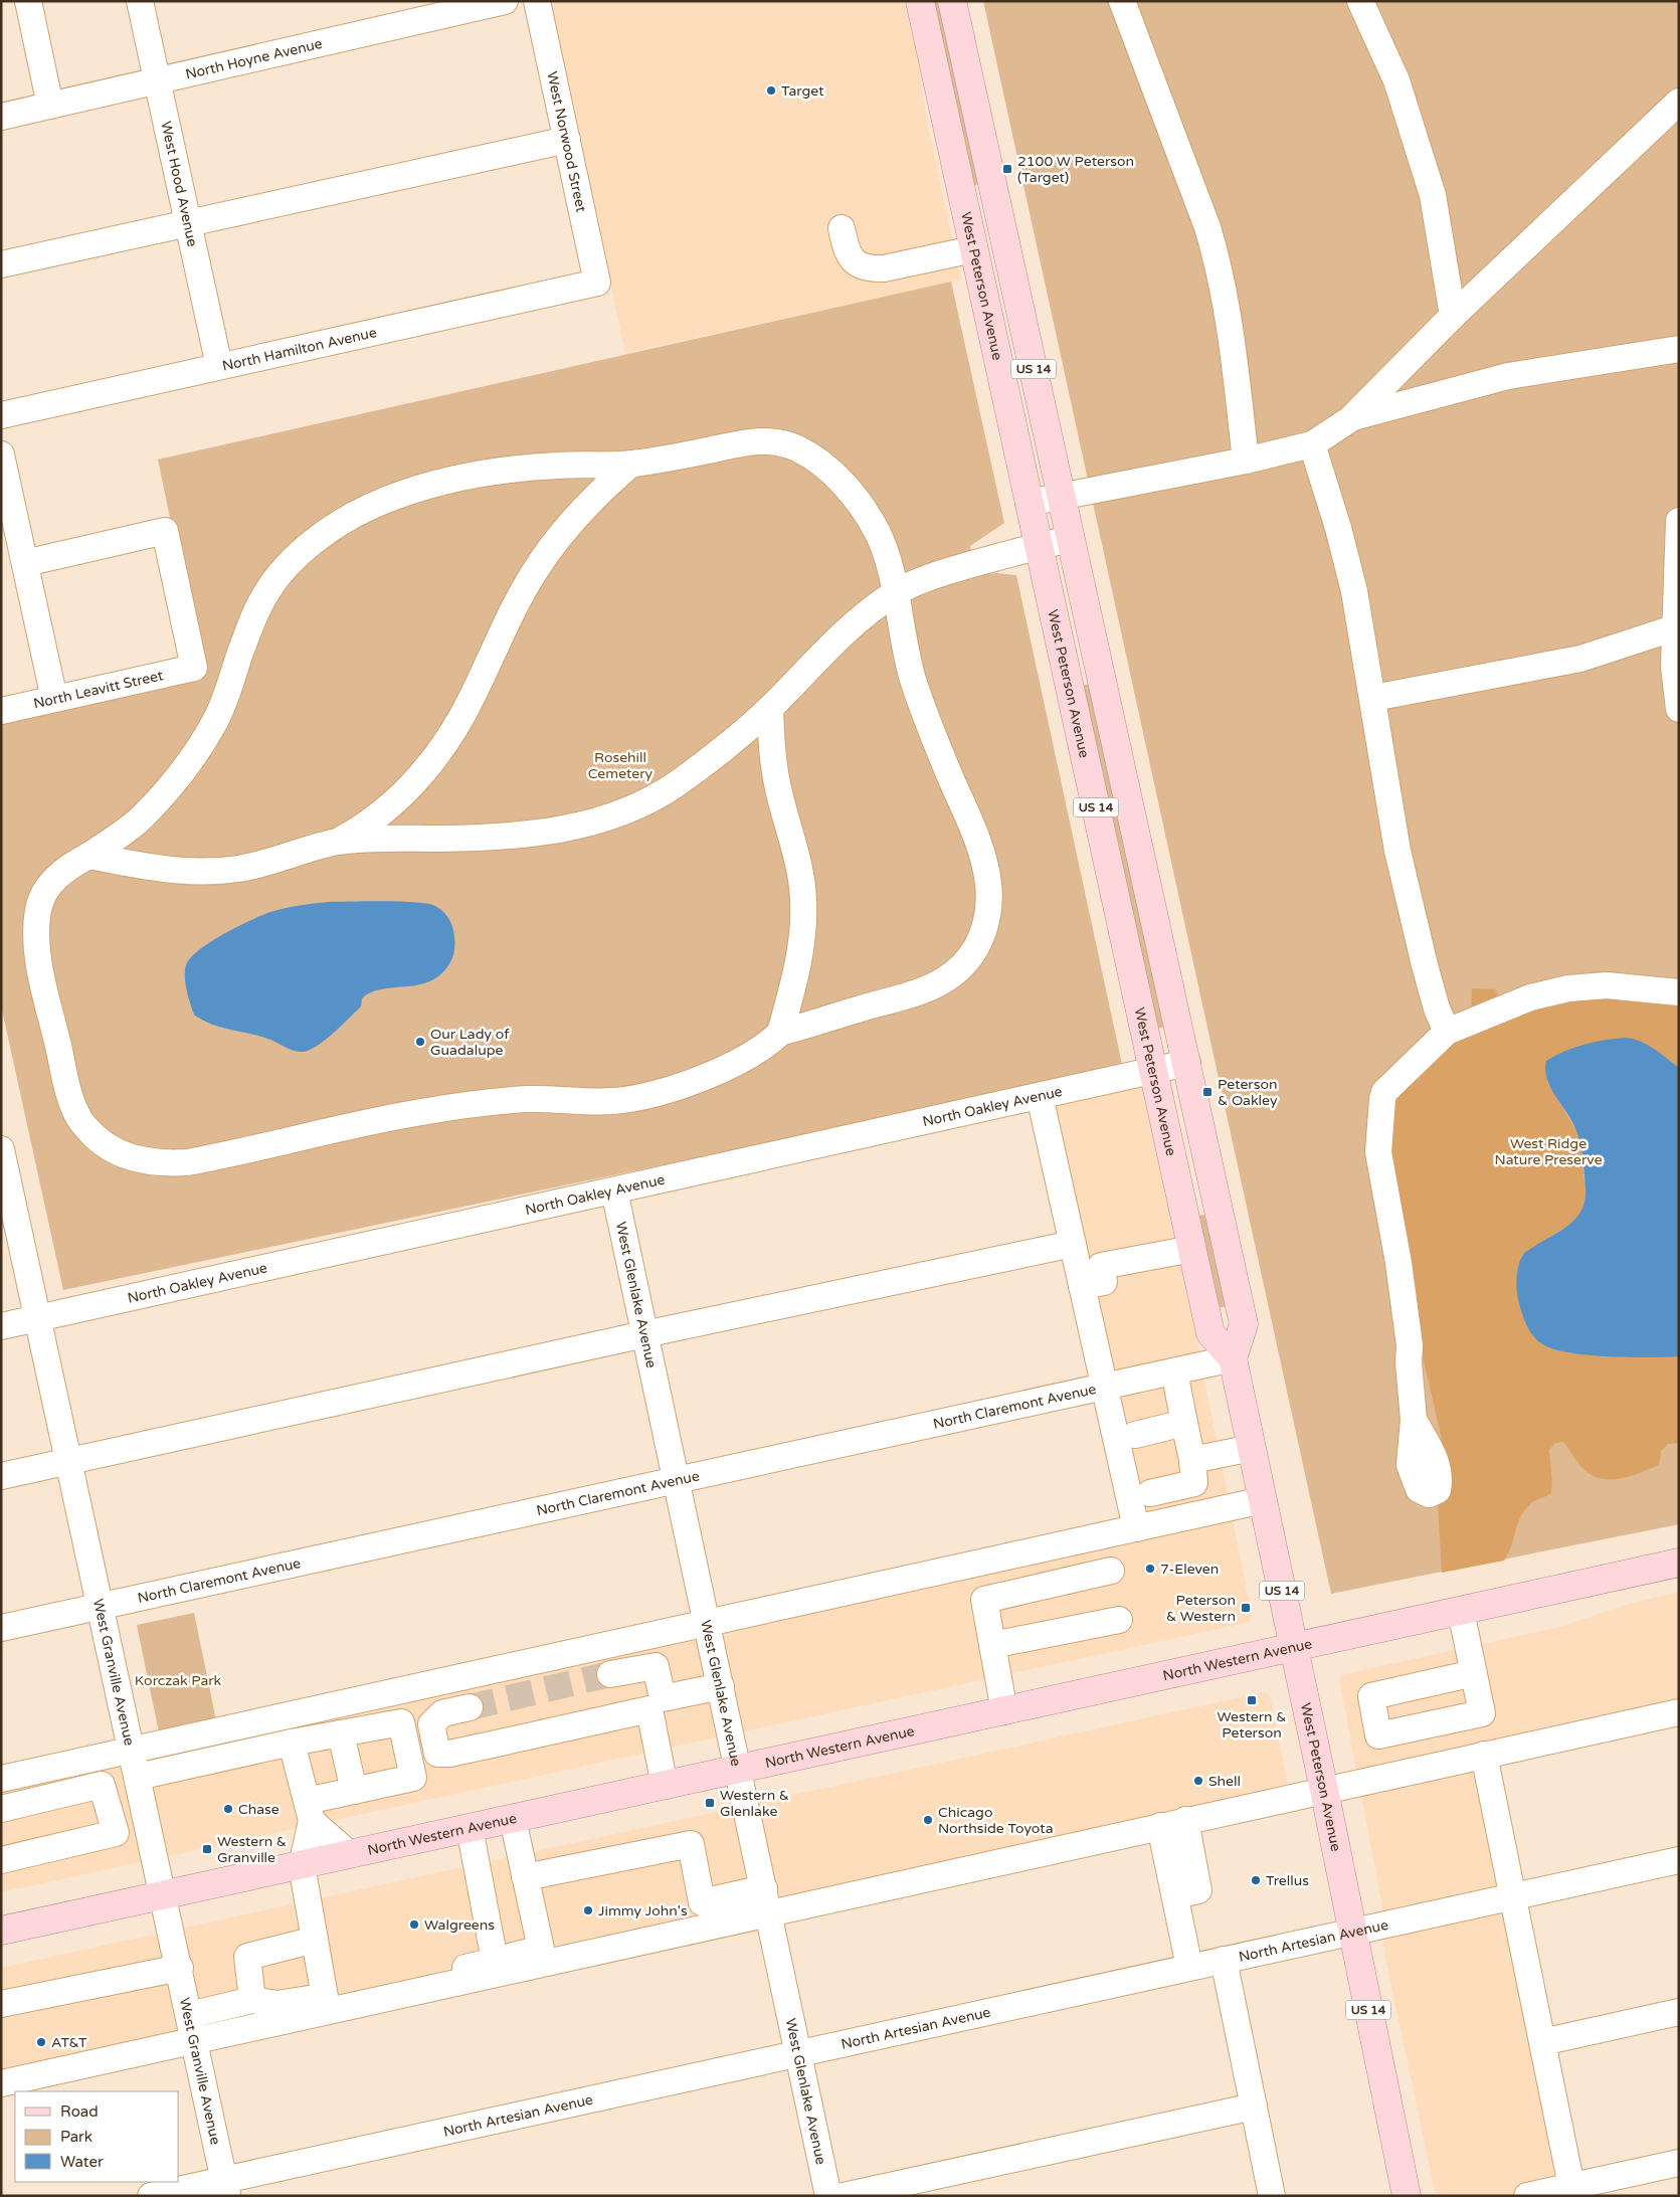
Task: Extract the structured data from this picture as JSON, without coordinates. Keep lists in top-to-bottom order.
{
  "streets": {
    "main road": ["West Peterson Avenue", "US 14", "North Western Avenue"],
    "street": [
      "North Hoyne Avenue",
      "West Norwood Street",
      "West Hood Avenue",
      "North Hamilton Avenue",
      "North Leavitt Street",
      "North Oakley Avenue",
      "West Glenlake Avenue",
      "North Claremont Avenue",
      "West Granville Avenue",
      "North Artesian Avenue"
    ]
  },
  "crossings": [
    ["North Hoyne Avenue", "West Hood Avenue"],
    ["West Norwood Street", "North Hamilton Avenue"],
    ["West Hood Avenue", "North Hamilton Avenue"],
    ["West Peterson Avenue", "North Oakley Avenue"],
    ["West Peterson Avenue", "North Claremont Avenue"],
    ["West Peterson Avenue", "North Western Avenue"],
    ["West Peterson Avenue", "North Artesian Avenue"],
    ["North Oakley Avenue", "West Glenlake Avenue"],
    ["North Oakley Avenue", "West Granville Avenue"],
    ["West Glenlake Avenue", "North Claremont Avenue"],
    ["West Glenlake Avenue", "North Western Avenue"],
    ["West Glenlake Avenue", "North Artesian Avenue"],
    ["North Claremont Avenue", "West Granville Avenue"],
    ["North Western Avenue", "West Granville Avenue"],
    ["West Granville Avenue", "North Artesian Avenue"]
  ],
  "parks": ["Rosehill Cemetery", "West Ridge Nature Preserve", "Korczak Park"],
  "places": {
    "other": [
      "Target",
      "Our Lady of Guadalupe",
      "7-Eleven",
      "Shell",
      "Chase",
      "Chicago Northside Toyota",
      "Trellus",
      "Jimmy John's",
      "Walgreens",
      "AT&T"
    ],
    "transit": [
      "2100 W Peterson (Target)",
      "Peterson & Oakley",
      "Peterson & Western",
      "Western & Peterson",
      "Western & Glenlake",
      "Western & Granville"
    ]
  },
  "legend": ["Road", "Park", "Water"]
}
